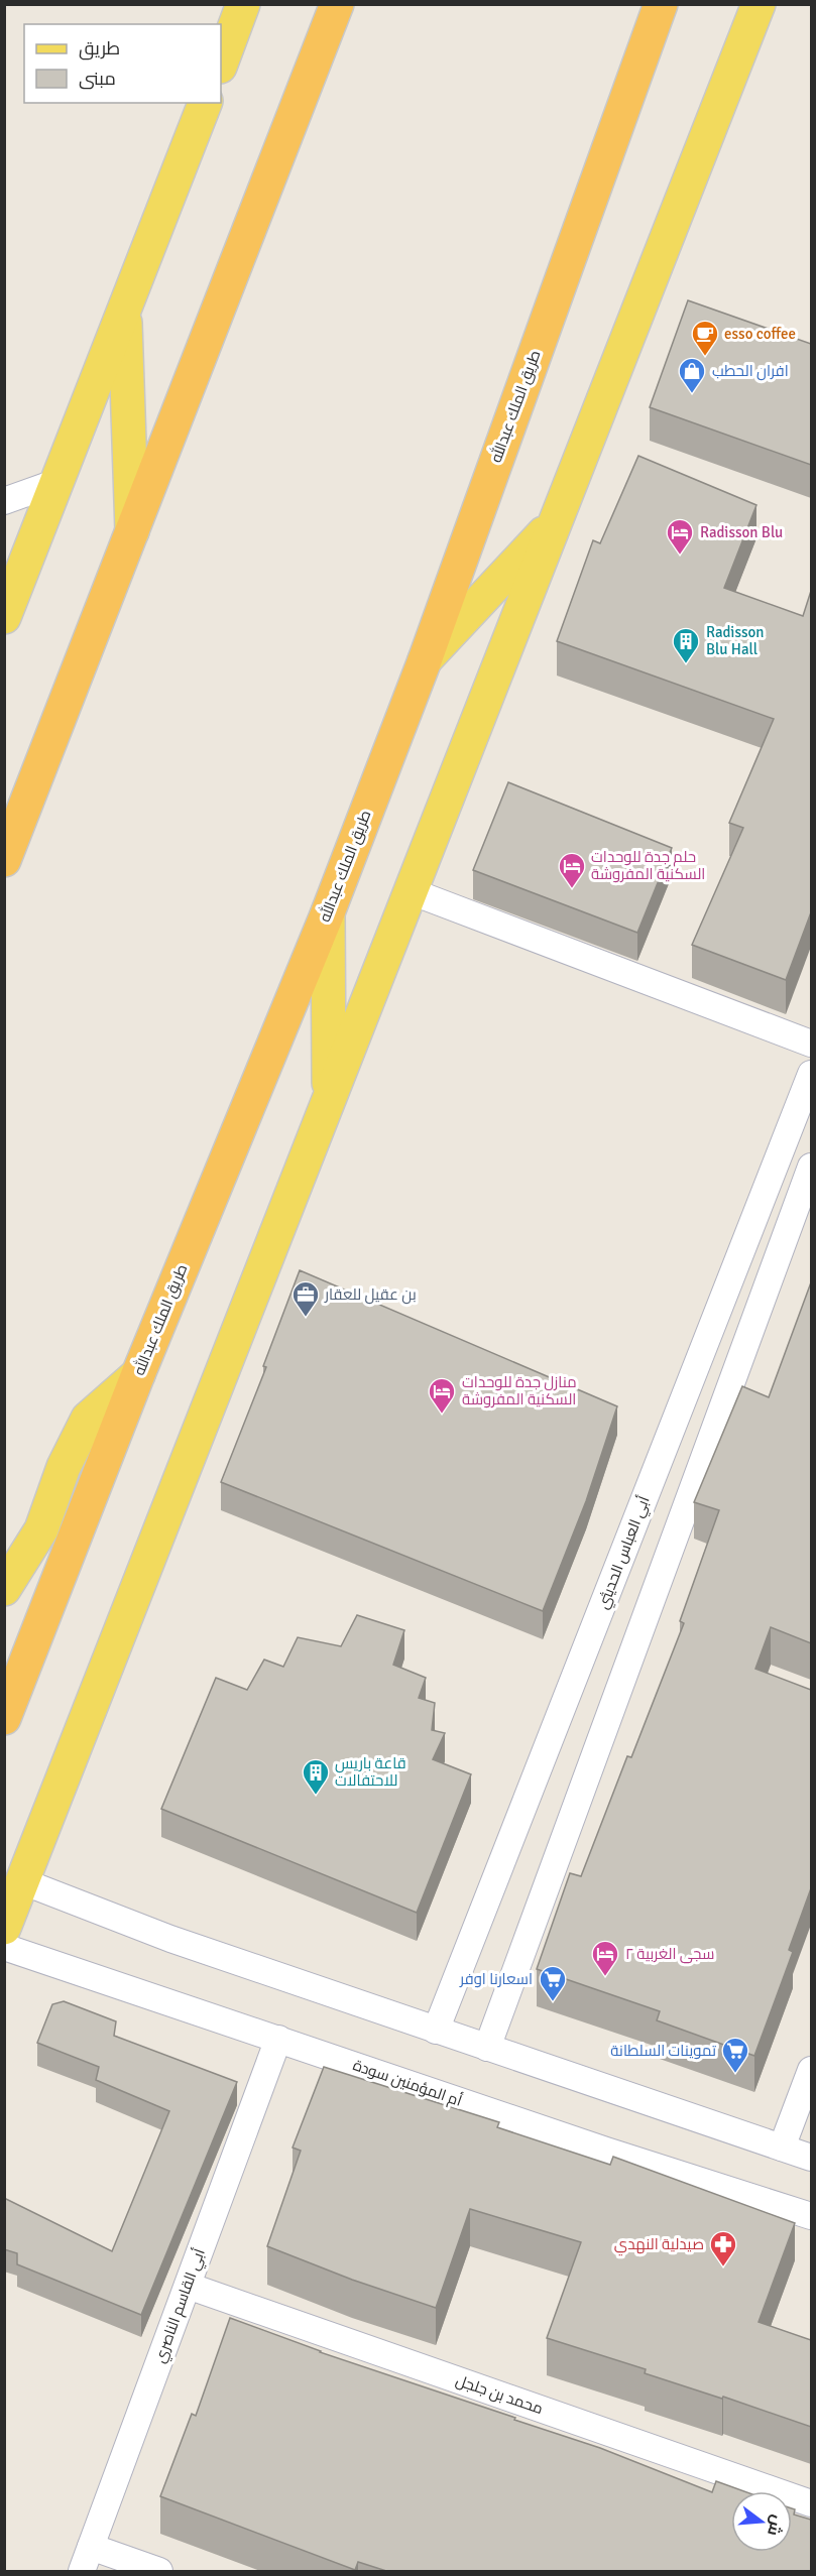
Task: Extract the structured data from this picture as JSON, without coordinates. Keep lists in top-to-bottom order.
{
  "streets": {
    "highway": ["طريق الملك عبدالله"],
    "street": [
      "أبي العباس الحديثي",
      "أم المؤمنين سودة",
      "أبي القاسم الناصري",
      "محمد بن جلجل"
    ]
  },
  "crossings": [
    ["أم المؤمنين سودة", "أبي القاسم الناصري"],
    ["أبي القاسم الناصري", "محمد بن جلجل"]
  ],
  "places": {
    "cafe": ["esso coffee"],
    "shop": ["افران الحطب"],
    "hotel": [
      "Radisson Blu",
      "حلم جدة للوحدات السكنية المفروشة",
      "منازل جدة للوحدات السكنية المفروشة",
      "سجى الغربية ٢"
    ],
    "building": ["Radisson Blu Hall", "قاعة باريس للاحتفالات"],
    "office": ["بن عقيل للعقار"],
    "supermarket": ["اسعارنا اوفر", "تموينات السلطانة"],
    "pharmacy": ["صيدلية النهدي"]
  },
  "legend": ["طريق", "مبنى"],
  "north": "right"
}
